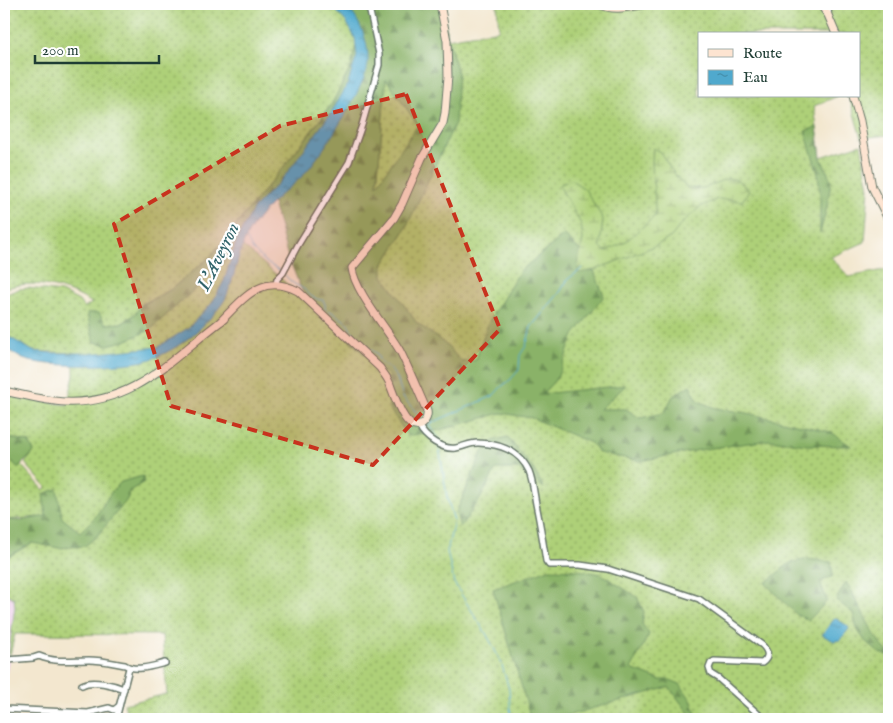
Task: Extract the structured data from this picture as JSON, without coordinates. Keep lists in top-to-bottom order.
{
  "water": ["L'Aveyron"],
  "legend": ["Route", "Eau"],
  "scale_bar": "200 m"
}
